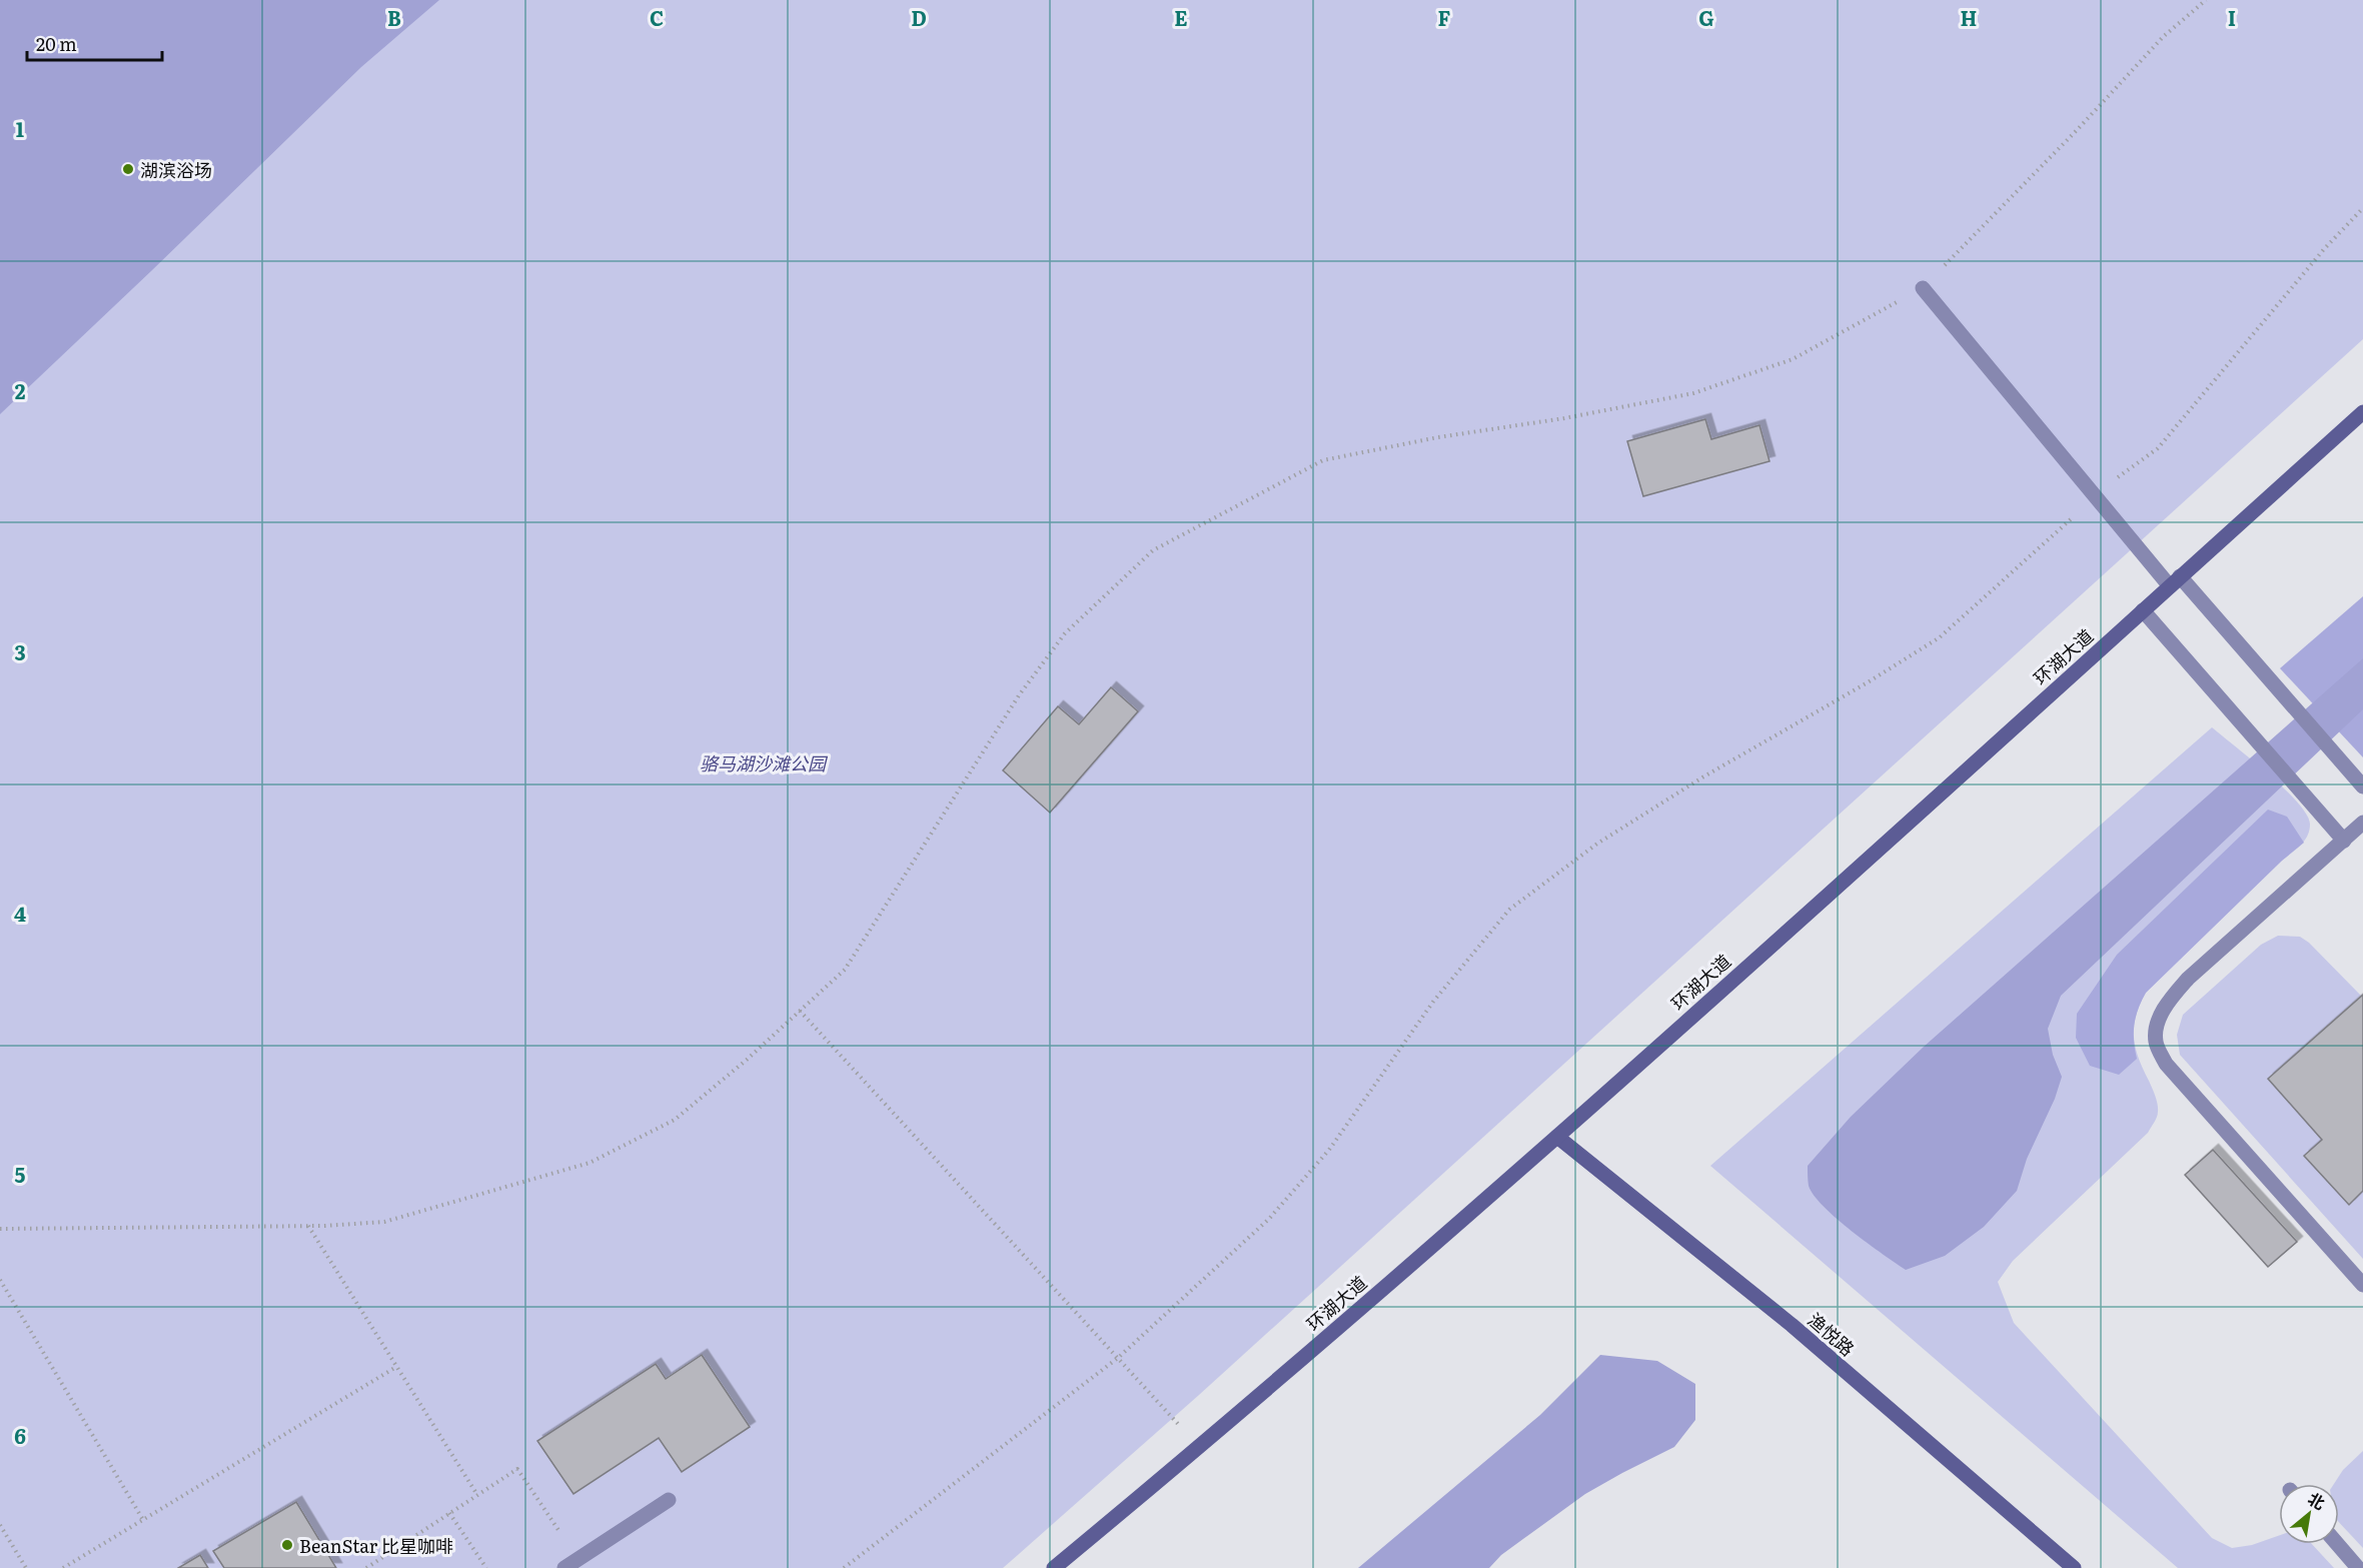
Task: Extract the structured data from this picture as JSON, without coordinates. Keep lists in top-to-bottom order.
{
  "streets": {
    "main road": ["环湖大道", "渔悦路"]
  },
  "crossings": [
    ["环湖大道", "渔悦路"]
  ],
  "parks": ["骆马湖沙滩公园"],
  "places": ["湖滨浴场", "BeanStar 比星咖啡"],
  "scale_bar": "20 m",
  "north": "top right",
  "grid": {
    "columns": [
      "B",
      "C",
      "D",
      "E",
      "F",
      "G",
      "H",
      "I"
    ],
    "rows": [
      "1",
      "2",
      "3",
      "4",
      "5",
      "6"
    ]
  }
}
